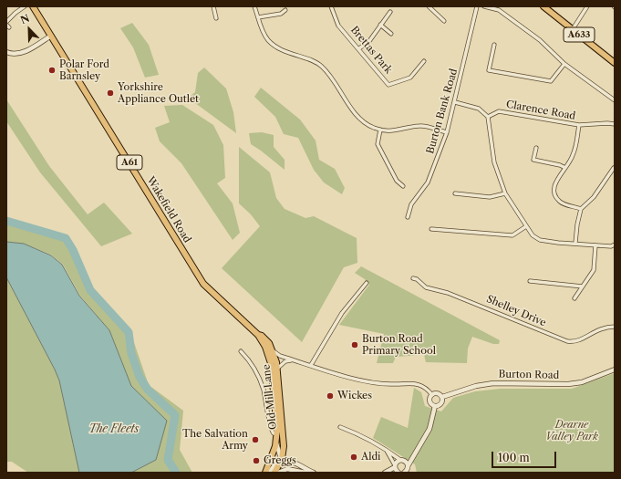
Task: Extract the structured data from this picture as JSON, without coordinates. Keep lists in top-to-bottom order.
{
  "streets": {
    "main road": [
      "A633",
      "A61",
      "Wakefield Road",
      "Old Mill Lane"
    ],
    "street": [
      "Brettas Park",
      "Clarence Road",
      "Burton Bank Road",
      "Shelley Drive",
      "Burton Road"
    ]
  },
  "crossings": [
    ["Wakefield Road", "Old Mill Lane"]
  ],
  "water": ["The Fleets"],
  "parks": ["Dearne Valley Park"],
  "places": [
    "Polar Ford Barnsley",
    "Yorkshire Appliance Outlet",
    "Burton Road Primary School",
    "Wickes",
    "The Salvation Army",
    "Aldi",
    "Greggs"
  ],
  "scale_bar": "100 m",
  "north": "top left"
}
